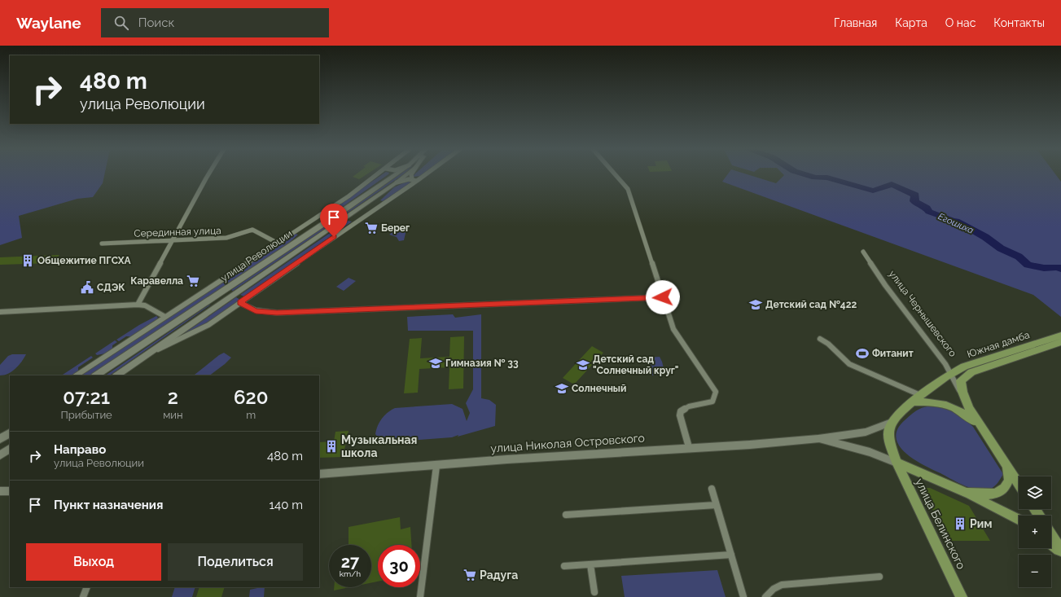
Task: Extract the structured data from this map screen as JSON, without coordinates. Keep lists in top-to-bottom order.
{
  "streets": {
    "main road": [
      "улица Революции",
      "улица Чернышевского",
      "Южная дамба",
      "улица Николая Островского",
      "улица Белинского"
    ],
    "street": ["Серединная улица"]
  },
  "crossings": [
    ["улица Чернышевского", "Южная дамба"],
    ["Южная дамба", "улица Николая Островского"],
    ["Южная дамба", "улица Белинского"],
    ["улица Николая Островского", "улица Белинского"]
  ],
  "water": ["Егошиха"],
  "places": {
    "supermarket": ["Берег", "Каравелла", "Радуга"],
    "building": ["Общежитие ПГСХА", "Музыкальная школа", "Рим"],
    "public building": ["СДЭК"],
    "school or university": [
      "Детский сад №422",
      "Гимназия № 33",
      "Детский сад \"Солнечный круг\"",
      "Солнечный"
    ],
    "sports": ["Фитанит"]
  },
  "page": {
    "header": "Waylane",
    "search": "Поиск",
    "nav": [
      "Главная",
      "Карта",
      "О нас",
      "Контакты"
    ],
    "turn": ["480 m", "улица Революции"],
    "eta": [
      "07:21",
      "Прибытие",
      "2",
      "мин",
      "620",
      "m"
    ],
    "list": [
      {
        "name": "Направо",
        "note": "улица Революции",
        "value": "480 m"
      },
      {
        "name": "Пункт назначения",
        "value": "140 m"
      }
    ],
    "map_buttons": ["+", "−"],
    "buttons": ["Выход", "Поделиться"],
    "speed": "27 km/h",
    "limit": "30"
  }
}
